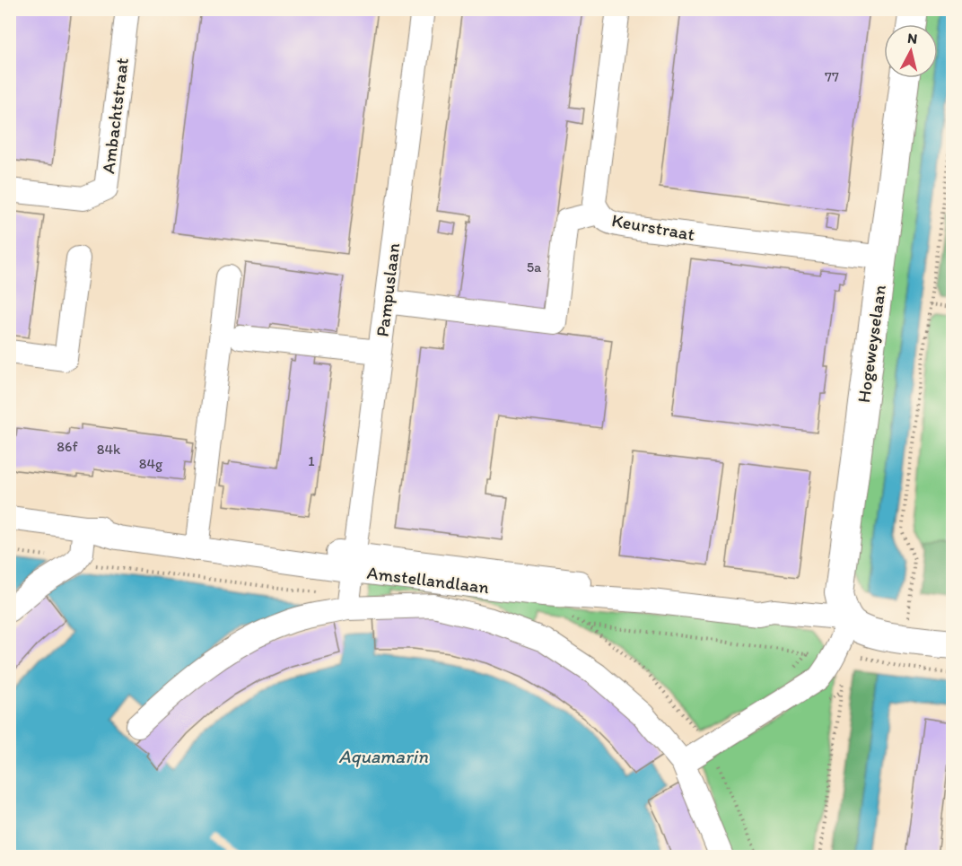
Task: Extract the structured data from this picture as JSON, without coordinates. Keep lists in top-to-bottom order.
{
  "streets": {
    "main road": ["Hogeweyselaan", "Amstellandlaan"],
    "street": ["Ambachtstraat", "Keurstraat", "Pampuslaan"]
  },
  "crossings": [
    ["Keurstraat", "Hogeweyselaan"],
    ["Pampuslaan", "Amstellandlaan"],
    ["Hogeweyselaan", "Amstellandlaan"]
  ],
  "water": ["Aquamarin"],
  "house_numbers": [
    "77",
    "5a",
    "86f",
    "84k",
    "1",
    "84g"
  ],
  "north": "top"
}
